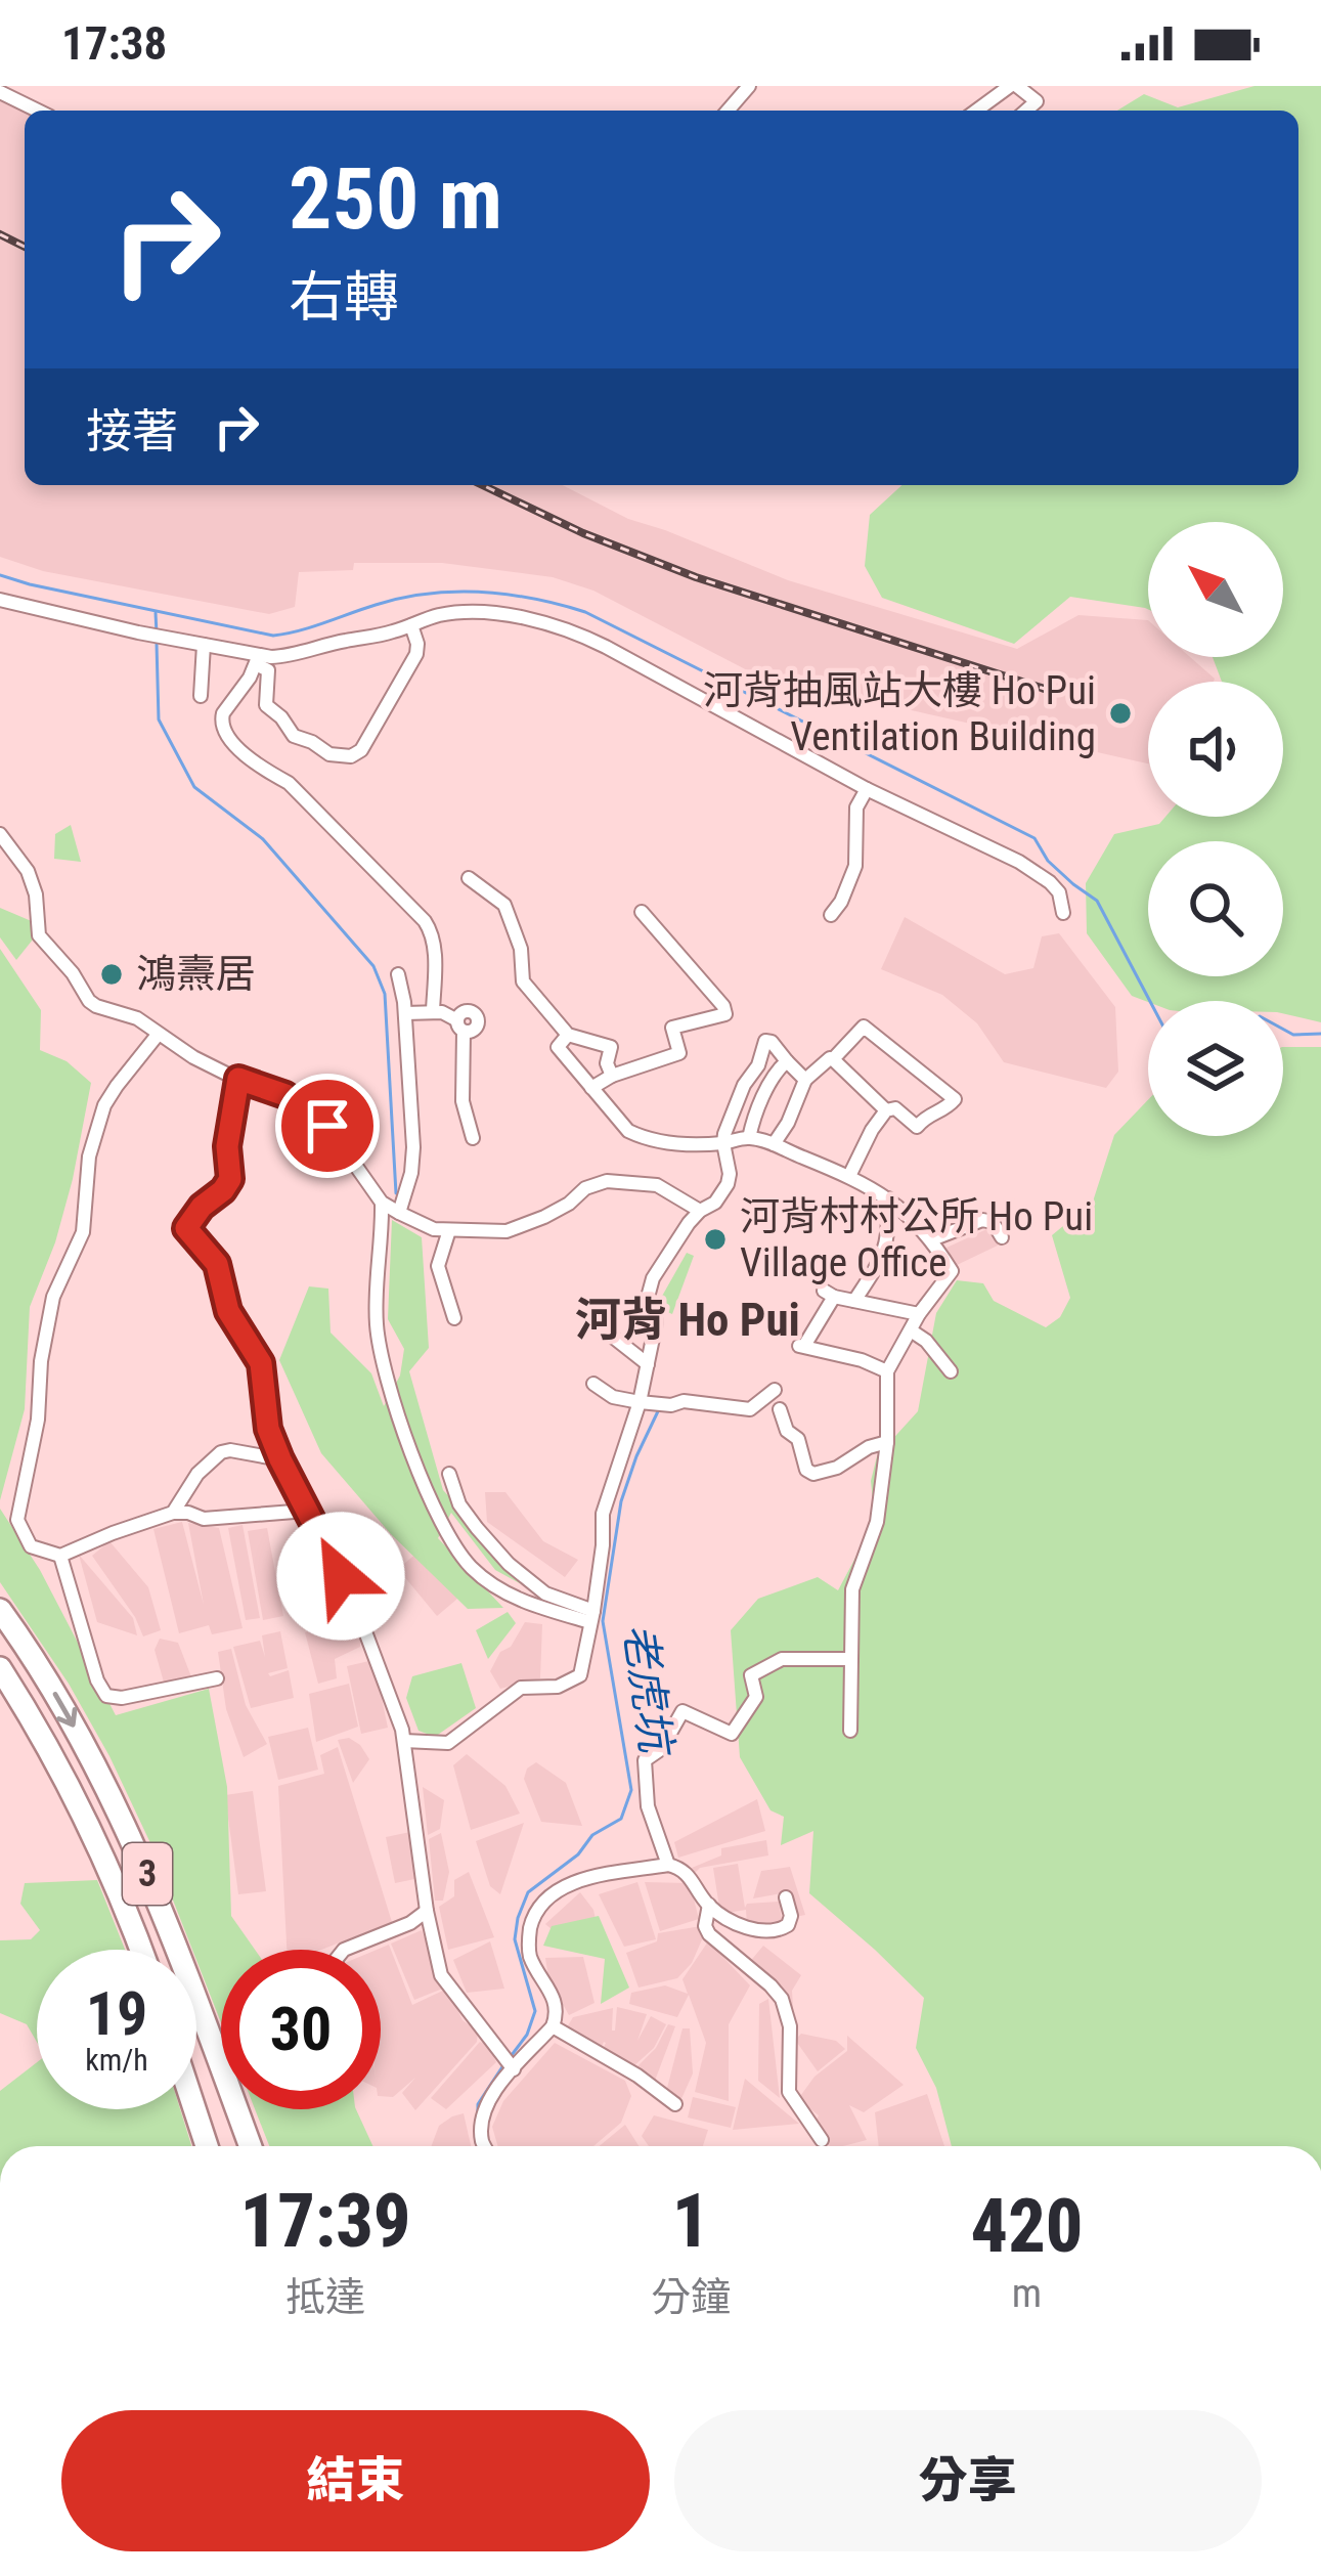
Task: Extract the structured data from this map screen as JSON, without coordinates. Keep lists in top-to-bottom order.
{
  "streets": {
    "highway": ["3"]
  },
  "districts": ["河背 Ho Pui"],
  "water": ["老虎坑"],
  "places": ["河背抽風站大樓 Ho Pui Ventilation Building", "鴻燾居", "河背村村公所 Ho Pui Village Office"],
  "north": "top left",
  "page": {
    "status": "17:38",
    "turn": ["250 m", "右轉"],
    "then": "接著",
    "speed": "19 km/h",
    "limit": "30",
    "eta": [
      "17:39",
      "抵達",
      "1",
      "分鐘",
      "420",
      "m"
    ],
    "buttons": ["結束", "分享"]
  }
}
